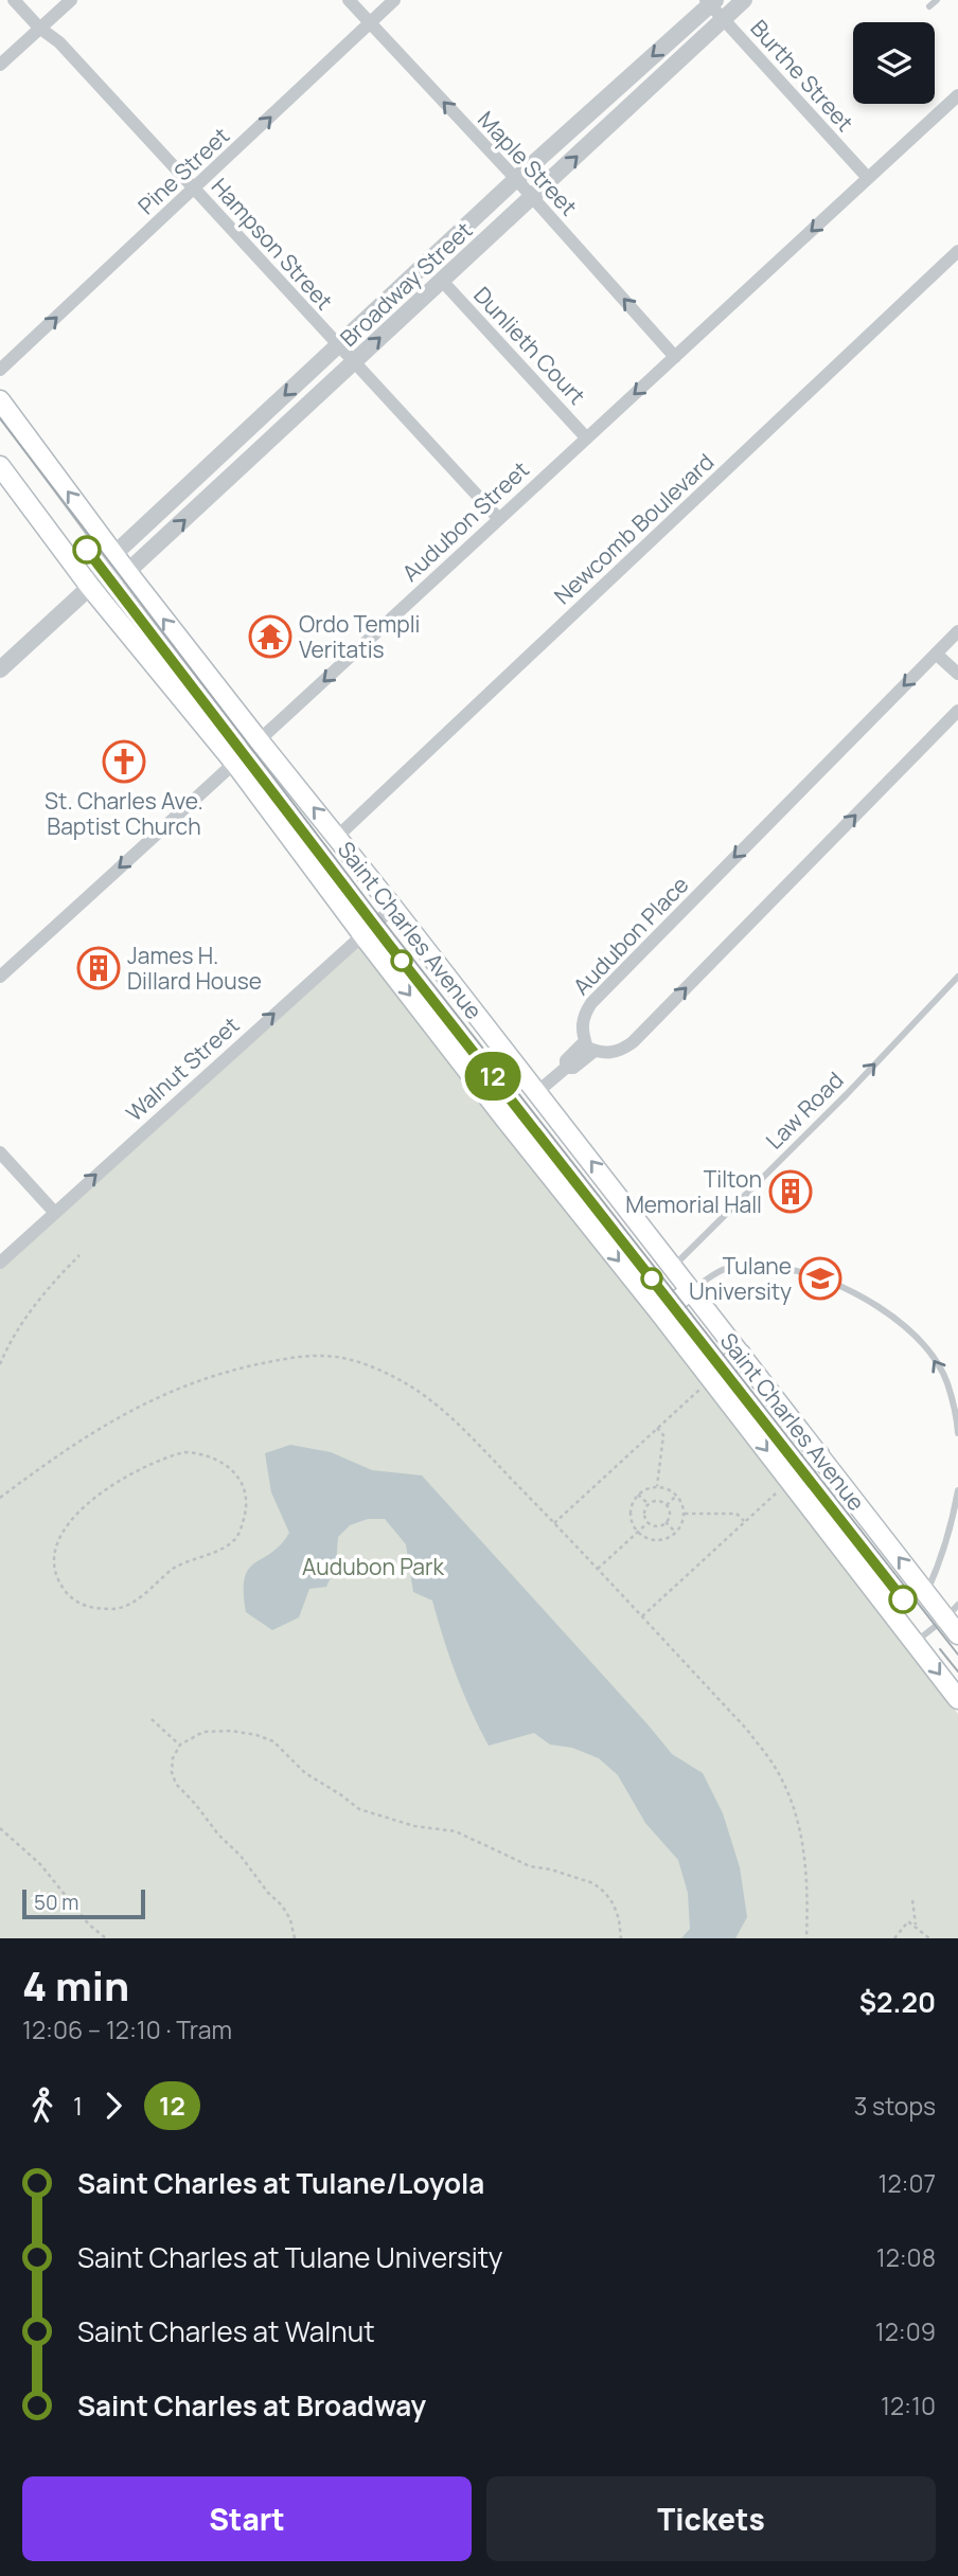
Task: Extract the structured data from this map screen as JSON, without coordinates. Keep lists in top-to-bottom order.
{
  "streets": {
    "main road": ["Saint Charles Avenue"],
    "street": [
      "Burthe Street",
      "Maple Street",
      "Pine Street",
      "Hampson Street",
      "Broadway Street",
      "Dunlieth Court",
      "Audubon Street",
      "Newcomb Boulevard",
      "Audubon Place",
      "Walnut Street"
    ],
    "lane": ["Law Road"]
  },
  "crossings": [
    ["Burthe Street", "Broadway Street"],
    ["Burthe Street", "Audubon Street"],
    ["Maple Street", "Pine Street"],
    ["Maple Street", "Broadway Street"],
    ["Maple Street", "Audubon Street"],
    ["Pine Street", "Hampson Street"],
    ["Hampson Street", "Broadway Street"],
    ["Hampson Street", "Audubon Street"],
    ["Broadway Street", "Dunlieth Court"],
    ["Broadway Street", "Saint Charles Avenue"],
    ["Dunlieth Court", "Audubon Street"],
    ["Audubon Street", "Saint Charles Avenue"],
    ["Newcomb Boulevard", "Saint Charles Avenue"],
    ["Saint Charles Avenue", "Walnut Street"],
    ["Saint Charles Avenue", "Law Road"]
  ],
  "one_way": [
    "Maple Street",
    "Pine Street",
    "Audubon Street",
    "Walnut Street",
    "Law Road"
  ],
  "parks": ["Audubon Park"],
  "places": {
    "temple": ["Ordo Templi Veritatis"],
    "church": ["St. Charles Ave. Baptist Church"],
    "building": ["James H. Dillard House", "Tilton Memorial Hall"],
    "school or university": ["Tulane University"]
  },
  "lines": ["tram line 12"],
  "scale_bar": "50 m",
  "page": {
    "on_map": "12",
    "scale": "50 m",
    "heading": ["4 min", "12:06 – 12:10 · Tram", "$2.20"],
    "legs": ["1", "12", "3 stops"],
    "list": [
      {
        "name": "Saint Charles at Tulane/Loyola",
        "value": "12:07"
      },
      {
        "name": "Saint Charles at Tulane University",
        "value": "12:08"
      },
      {
        "name": "Saint Charles at Walnut",
        "value": "12:09"
      },
      {
        "name": "Saint Charles at Broadway",
        "value": "12:10"
      }
    ],
    "buttons": ["Start", "Tickets"]
  }
}
